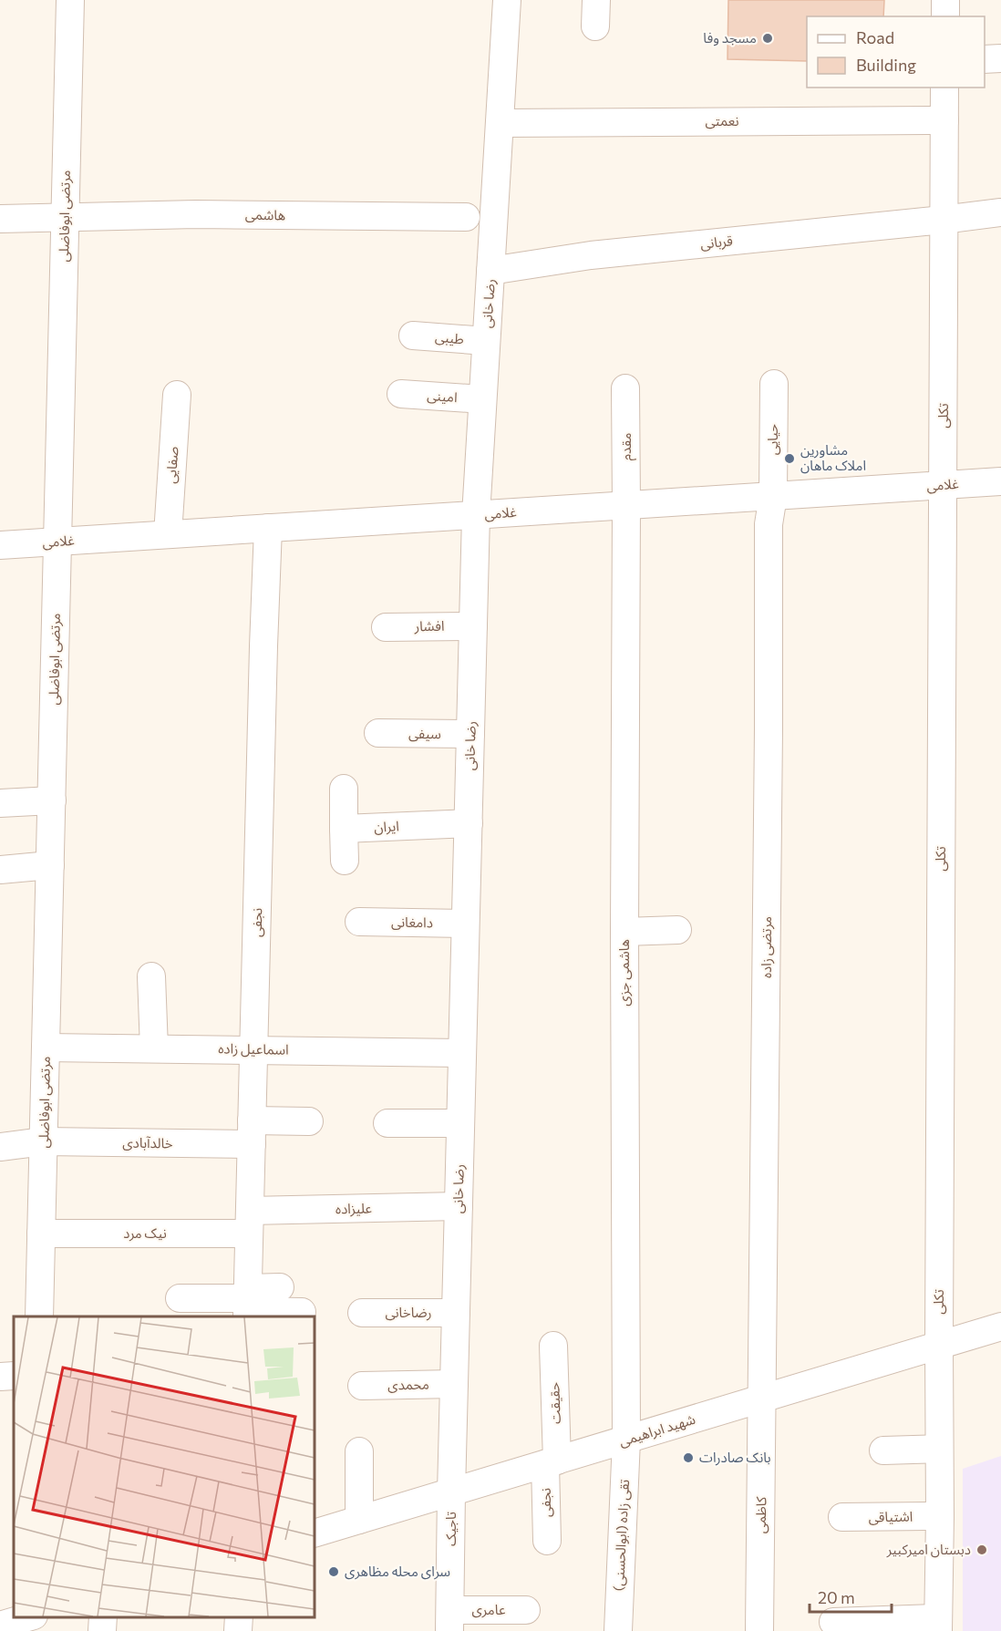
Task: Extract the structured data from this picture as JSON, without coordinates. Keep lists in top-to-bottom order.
{
  "streets": {
    "street": [
      "نعمتی",
      "هاشمی",
      "مرتضی ابوفاضلی",
      "قربانی",
      "رضا خانی",
      "طیبی",
      "امینی",
      "تکلی",
      "حیایی",
      "مقدم",
      "صفایی",
      "غلامی",
      "افشار",
      "سیفی",
      "ایران",
      "نجفی",
      "دامغانی",
      "مرتضی زاده",
      "هاشمی جزی",
      "اسماعیل زاده",
      "خالدآبادی",
      "علیزاده",
      "نیک مرد",
      "رضاخانی",
      "محمدی",
      "حقیقت",
      "شهید ابراهیمی",
      "کاظمی",
      "اشتیاقی",
      "تاجیک",
      "تقی زاده (ابوالحسنی)",
      "عامری"
    ]
  },
  "crossings": [
    ["نعمتی", "رضا خانی"],
    ["نعمتی", "تکلی"],
    ["هاشمی", "مرتضی ابوفاضلی"],
    ["مرتضی ابوفاضلی", "غلامی"],
    ["مرتضی ابوفاضلی", "اسماعیل زاده"],
    ["مرتضی ابوفاضلی", "خالدآبادی"],
    ["مرتضی ابوفاضلی", "نیک مرد"],
    ["قربانی", "رضا خانی"],
    ["قربانی", "تکلی"],
    ["رضا خانی", "طیبی"],
    ["رضا خانی", "امینی"],
    ["رضا خانی", "غلامی"],
    ["رضا خانی", "افشار"],
    ["رضا خانی", "سیفی"],
    ["رضا خانی", "ایران"],
    ["رضا خانی", "دامغانی"],
    ["رضا خانی", "اسماعیل زاده"],
    ["رضا خانی", "علیزاده"],
    ["رضا خانی", "رضاخانی"],
    ["رضا خانی", "محمدی"],
    ["رضا خانی", "شهید ابراهیمی"],
    ["رضا خانی", "تاجیک"],
    ["تکلی", "غلامی"],
    ["تکلی", "شهید ابراهیمی"],
    ["تکلی", "اشتیاقی"],
    ["حیایی", "غلامی"],
    ["حیایی", "مرتضی زاده"],
    ["مقدم", "غلامی"],
    ["مقدم", "هاشمی جزی"],
    ["صفایی", "غلامی"],
    ["غلامی", "نجفی"],
    ["غلامی", "مرتضی زاده"],
    ["غلامی", "هاشمی جزی"],
    ["نجفی", "اسماعیل زاده"],
    ["نجفی", "خالدآبادی"],
    ["نجفی", "علیزاده"],
    ["نجفی", "نیک مرد"],
    ["نجفی", "حقیقت"],
    ["نجفی", "شهید ابراهیمی"],
    ["مرتضی زاده", "شهید ابراهیمی"],
    ["مرتضی زاده", "کاظمی"],
    ["هاشمی جزی", "شهید ابراهیمی"],
    ["هاشمی جزی", "تقی زاده (ابوالحسنی)"],
    ["علیزاده", "نیک مرد"],
    ["حقیقت", "شهید ابراهیمی"],
    ["شهید ابراهیمی", "کاظمی"],
    ["شهید ابراهیمی", "تاجیک"],
    ["شهید ابراهیمی", "تقی زاده (ابوالحسنی)"],
    ["تاجیک", "عامری"]
  ],
  "places": [
    "مسجد وفا",
    "مشاورین املاک ماهان",
    "بانک صادرات",
    "دبستان امیرکبیر",
    "سرای محله مظاهری"
  ],
  "legend": ["Road", "Building"],
  "scale_bar": "20 m"
}
